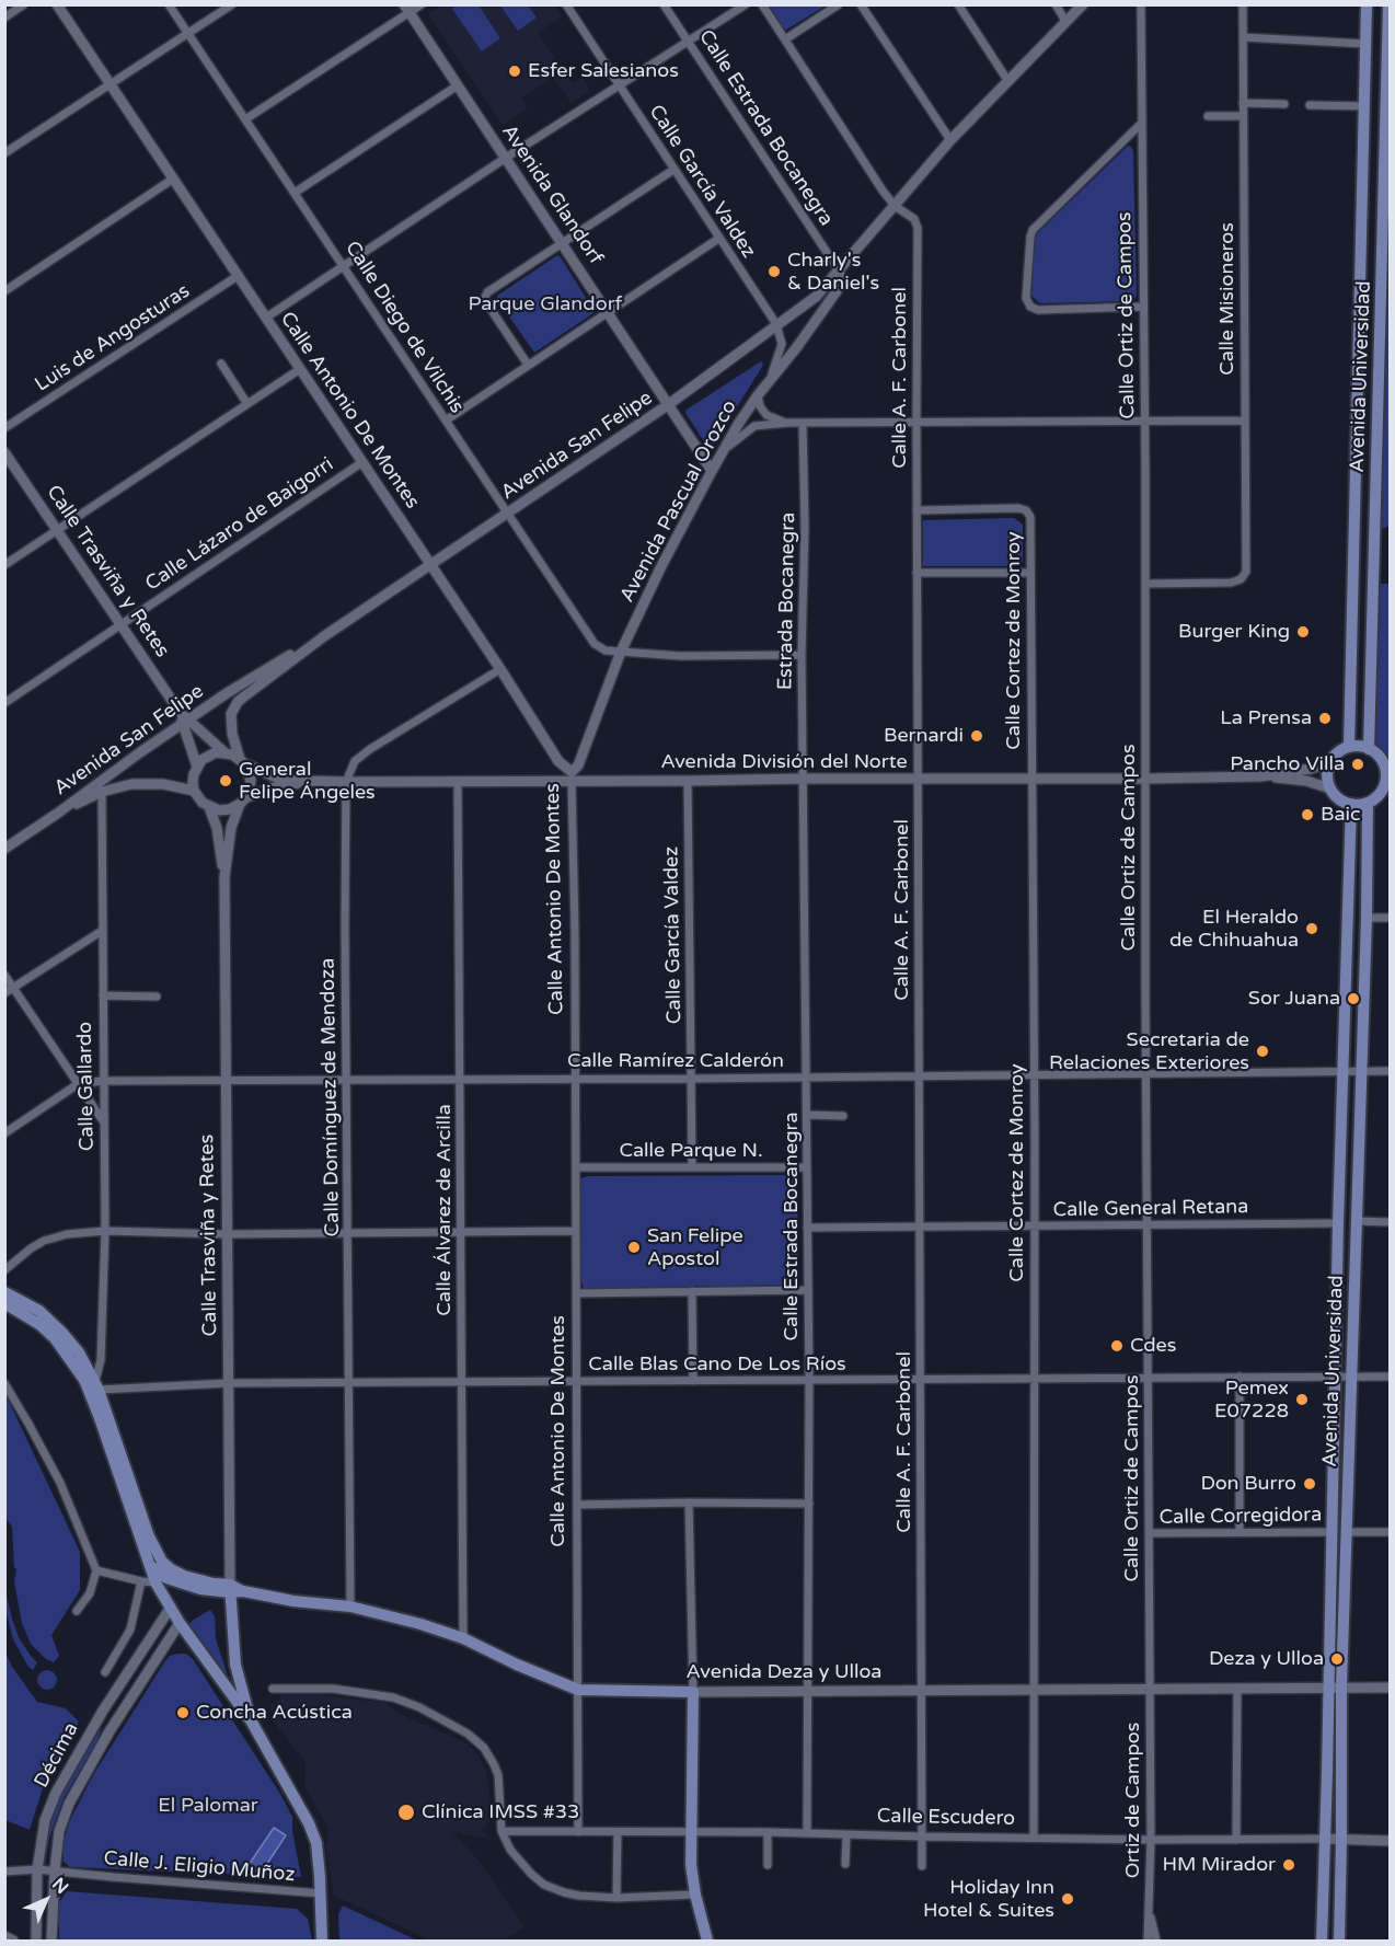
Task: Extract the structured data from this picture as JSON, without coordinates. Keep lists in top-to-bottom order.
{
  "streets": {
    "main road": [
      "Avenida Glandorf",
      "Avenida Universidad",
      "Calle Antonio De Montes",
      "Avenida San Felipe",
      "Avenida Pascual Orozco",
      "Calle Trasviña y Retes",
      "Avenida División del Norte",
      "Avenida Deza y Ulloa",
      "Décima",
      "Calle Escudero"
    ],
    "street": [
      "Calle Estrada Bocanegra",
      "Calle García Valdez",
      "Calle Misioneros",
      "Calle Ortiz de Campos",
      "Calle Diego de Vilchis",
      "Luis de Angosturas",
      "Calle A. F. Carbonel",
      "Calle Lázaro de Baigorri",
      "Estrada Bocanegra",
      "Calle Cortez de Monroy",
      "Calle Ramírez Calderón",
      "Calle Gallardo",
      "Calle Domínguez de Mendoza",
      "Calle Parque N.",
      "Calle General Retana",
      "Calle Álvarez de Arcilla",
      "Calle Blas Cano De Los Ríos",
      "Calle Corregidora",
      "Ortiz de Campos",
      "Calle J. Eligio Muñoz"
    ]
  },
  "crossings": [
    ["Calle Estrada Bocanegra", "Avenida San Felipe"],
    ["Calle Estrada Bocanegra", "Avenida Pascual Orozco"],
    ["Calle Estrada Bocanegra", "Estrada Bocanegra"],
    ["Calle Estrada Bocanegra", "Avenida División del Norte"],
    ["Calle Estrada Bocanegra", "Calle Ramírez Calderón"],
    ["Calle Estrada Bocanegra", "Calle Parque N."],
    ["Calle Estrada Bocanegra", "Calle General Retana"],
    ["Calle Estrada Bocanegra", "Calle Blas Cano De Los Ríos"],
    ["Calle Estrada Bocanegra", "Avenida Deza y Ulloa"],
    ["Calle Estrada Bocanegra", "Calle Escudero"],
    ["Calle García Valdez", "Avenida San Felipe"],
    ["Calle García Valdez", "Avenida Pascual Orozco"],
    ["Calle García Valdez", "Avenida División del Norte"],
    ["Calle García Valdez", "Calle Ramírez Calderón"],
    ["Calle García Valdez", "Calle Parque N."],
    ["Avenida Glandorf", "Avenida San Felipe"],
    ["Avenida Glandorf", "Avenida Pascual Orozco"],
    ["Calle Misioneros", "Calle Ortiz de Campos"],
    ["Calle Ortiz de Campos", "Avenida División del Norte"],
    ["Calle Ortiz de Campos", "Calle Ramírez Calderón"],
    ["Calle Ortiz de Campos", "Calle General Retana"],
    ["Calle Ortiz de Campos", "Calle Blas Cano De Los Ríos"],
    ["Calle Ortiz de Campos", "Calle Corregidora"],
    ["Calle Ortiz de Campos", "Avenida Deza y Ulloa"],
    ["Calle Ortiz de Campos", "Ortiz de Campos"],
    ["Calle Diego de Vilchis", "Avenida San Felipe"],
    ["Calle Diego de Vilchis", "Avenida Pascual Orozco"],
    ["Calle Diego de Vilchis", "Estrada Bocanegra"],
    ["Luis de Angosturas", "Calle Antonio De Montes"],
    ["Avenida Universidad", "Avenida División del Norte"],
    ["Avenida Universidad", "Calle Ramírez Calderón"],
    ["Avenida Universidad", "Calle General Retana"],
    ["Avenida Universidad", "Calle Blas Cano De Los Ríos"],
    ["Avenida Universidad", "Calle Corregidora"],
    ["Avenida Universidad", "Avenida Deza y Ulloa"],
    ["Avenida Universidad", "Calle Escudero"],
    ["Calle A. F. Carbonel", "Avenida Pascual Orozco"],
    ["Calle A. F. Carbonel", "Calle Cortez de Monroy"],
    ["Calle A. F. Carbonel", "Avenida División del Norte"],
    ["Calle A. F. Carbonel", "Calle Ramírez Calderón"],
    ["Calle A. F. Carbonel", "Calle General Retana"],
    ["Calle A. F. Carbonel", "Calle Blas Cano De Los Ríos"],
    ["Calle A. F. Carbonel", "Avenida Deza y Ulloa"],
    ["Calle A. F. Carbonel", "Calle Escudero"],
    ["Calle Antonio De Montes", "Avenida San Felipe"],
    ["Calle Antonio De Montes", "Avenida Pascual Orozco"],
    ["Calle Antonio De Montes", "Calle Lázaro de Baigorri"],
    ["Calle Antonio De Montes", "Avenida División del Norte"],
    ["Calle Antonio De Montes", "Calle Ramírez Calderón"],
    ["Calle Antonio De Montes", "Calle Parque N."],
    ["Calle Antonio De Montes", "Calle Blas Cano De Los Ríos"],
    ["Calle Antonio De Montes", "Avenida Deza y Ulloa"],
    ["Calle Antonio De Montes", "Calle Escudero"],
    ["Avenida San Felipe", "Avenida Pascual Orozco"],
    ["Avenida San Felipe", "Calle Trasviña y Retes"],
    ["Avenida San Felipe", "Avenida División del Norte"],
    ["Avenida San Felipe", "Calle Gallardo"],
    ["Avenida Pascual Orozco", "Avenida División del Norte"],
    ["Calle Lázaro de Baigorri", "Calle Trasviña y Retes"],
    ["Calle Trasviña y Retes", "Avenida División del Norte"],
    ["Calle Trasviña y Retes", "Calle Ramírez Calderón"],
    ["Calle Trasviña y Retes", "Calle Blas Cano De Los Ríos"],
    ["Calle Trasviña y Retes", "Avenida Deza y Ulloa"],
    ["Estrada Bocanegra", "Avenida División del Norte"],
    ["Calle Cortez de Monroy", "Avenida División del Norte"],
    ["Calle Cortez de Monroy", "Calle Ramírez Calderón"],
    ["Calle Cortez de Monroy", "Calle General Retana"],
    ["Calle Cortez de Monroy", "Calle Blas Cano De Los Ríos"],
    ["Calle Cortez de Monroy", "Avenida Deza y Ulloa"],
    ["Calle Cortez de Monroy", "Calle Escudero"],
    ["Avenida División del Norte", "Calle Domínguez de Mendoza"],
    ["Avenida División del Norte", "Calle Álvarez de Arcilla"],
    ["Calle Ramírez Calderón", "Calle Gallardo"],
    ["Calle Ramírez Calderón", "Calle Domínguez de Mendoza"],
    ["Calle Ramírez Calderón", "Calle Álvarez de Arcilla"],
    ["Calle Gallardo", "Calle Blas Cano De Los Ríos"],
    ["Calle Domínguez de Mendoza", "Calle Blas Cano De Los Ríos"],
    ["Calle Domínguez de Mendoza", "Avenida Deza y Ulloa"],
    ["Calle Álvarez de Arcilla", "Calle Blas Cano De Los Ríos"],
    ["Calle Álvarez de Arcilla", "Avenida Deza y Ulloa"],
    ["Avenida Deza y Ulloa", "Ortiz de Campos"],
    ["Décima", "Calle J. Eligio Muñoz"],
    ["Ortiz de Campos", "Calle Escudero"]
  ],
  "parks": ["Parque Glandorf", "El Palomar"],
  "places": [
    "Esfer Salesianos",
    "Charly's & Daniel's",
    "Burger King",
    "La Prensa",
    "Bernardi",
    "Pancho Villa",
    "General Felipe Ángeles",
    "Baic",
    "El Heraldo de Chihuahua",
    "Sor Juana",
    "Secretaria de Relaciones Exteriores",
    "San Felipe Apostol",
    "Cdes",
    "Pemex E07228",
    "Don Burro",
    "Deza y Ulloa",
    "Concha Acústica",
    "Clínica IMSS #33",
    "HM Mirador",
    "Holiday Inn Hotel & Suites"
  ],
  "north": "top right"
}
